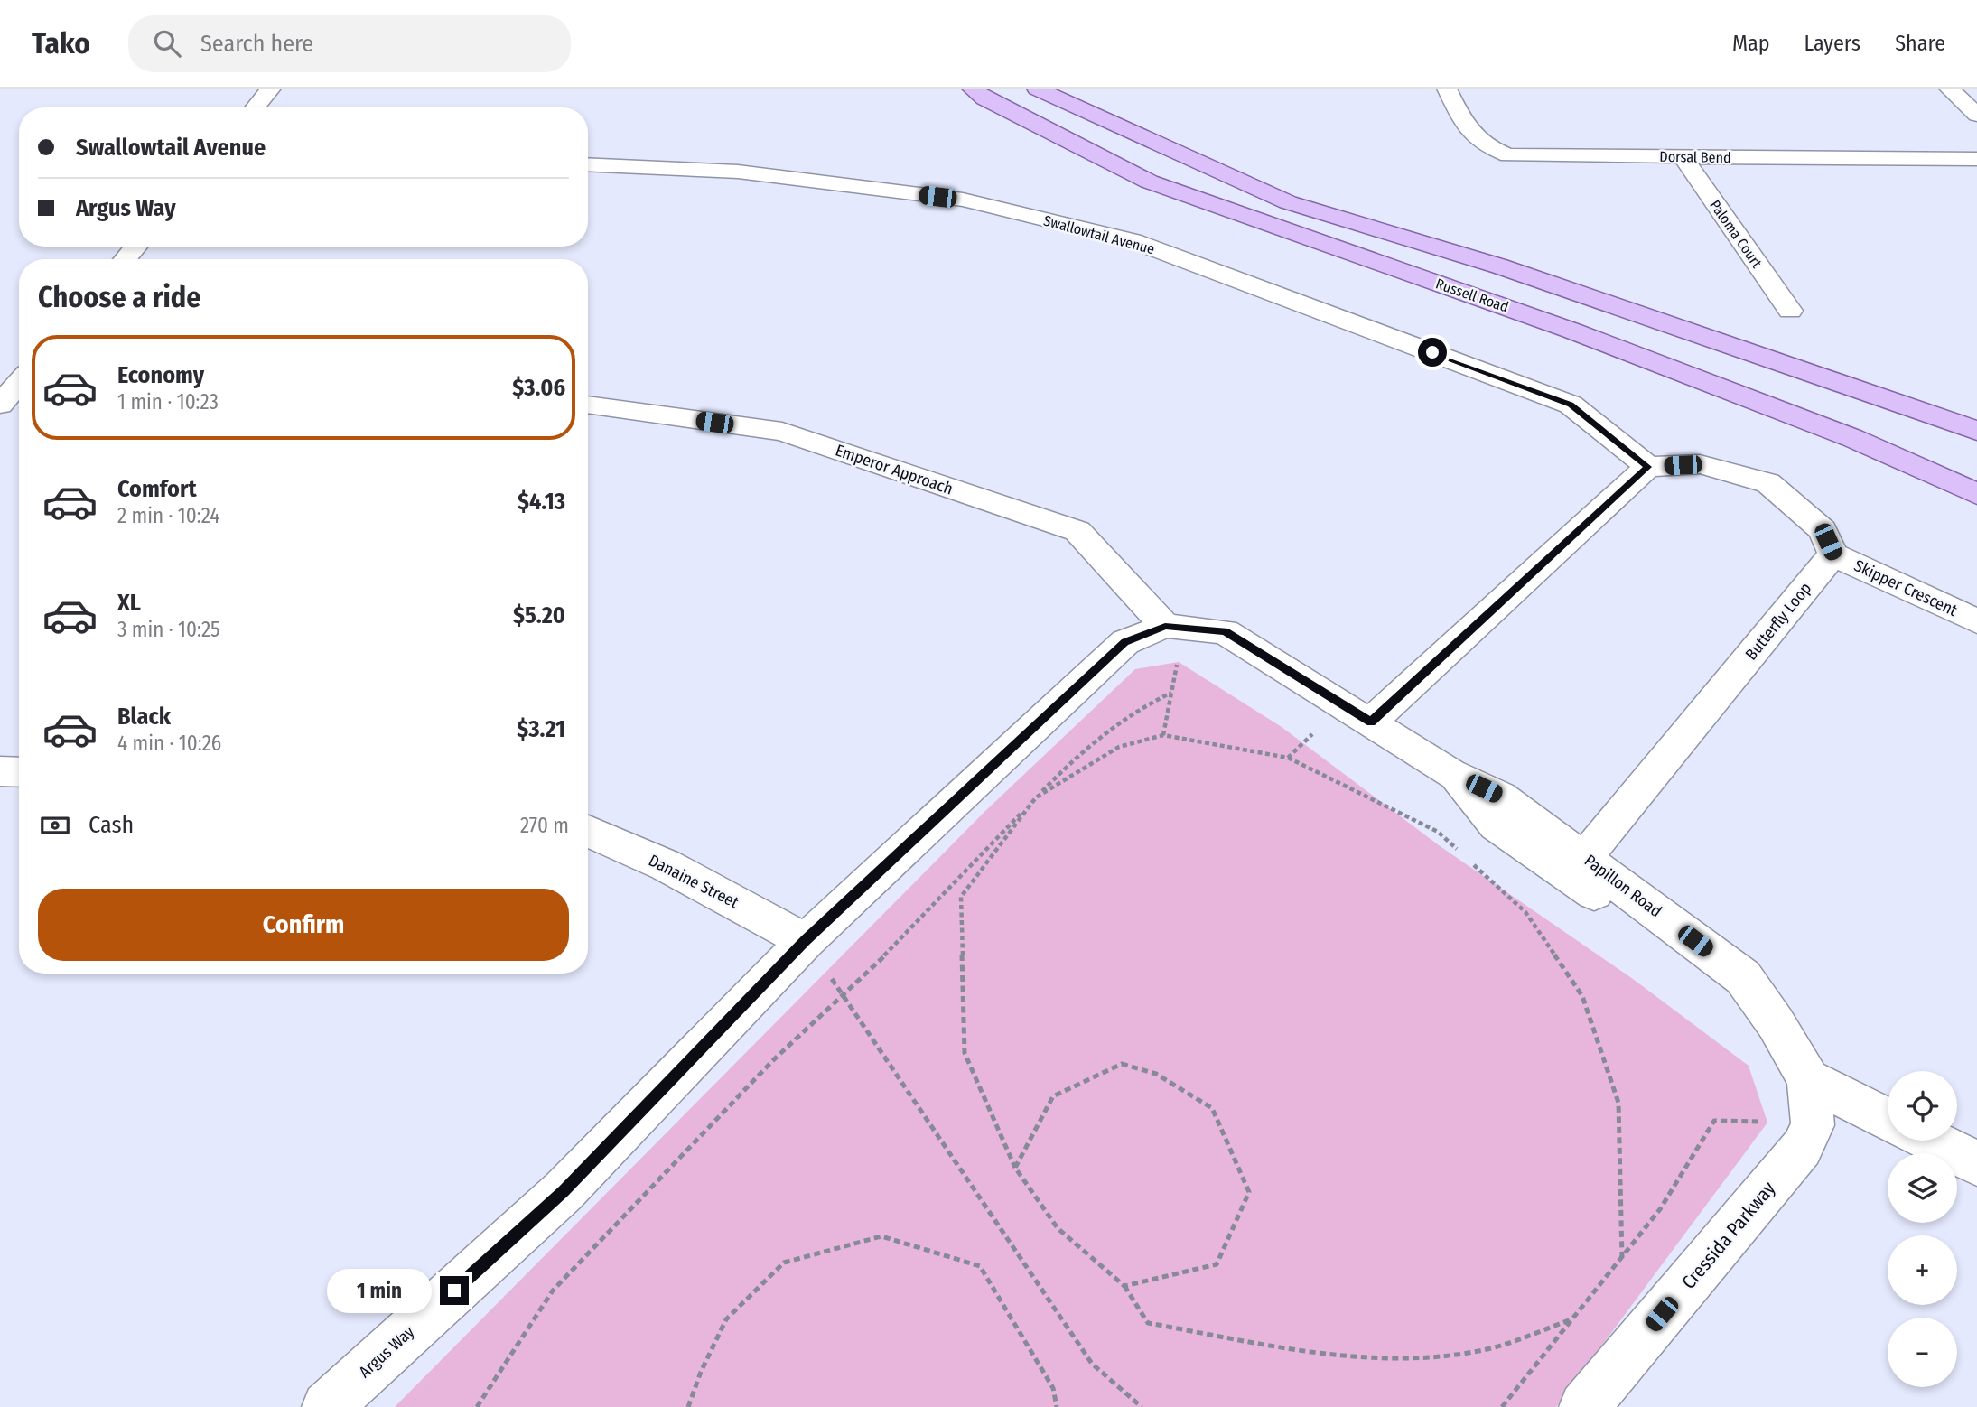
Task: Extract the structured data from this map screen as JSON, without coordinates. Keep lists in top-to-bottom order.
{
  "streets": {
    "main road": ["Russell Road"],
    "street": [
      "Dorsal Bend",
      "Paloma Court",
      "Swallowtail Avenue",
      "Emperor Approach",
      "Skipper Crescent",
      "Butterfly Loop",
      "Danaine Street",
      "Papillon Road",
      "Cressida Parkway",
      "Argus Way"
    ]
  },
  "crossings": [
    ["Dorsal Bend", "Paloma Court"],
    ["Emperor Approach", "Papillon Road"],
    ["Emperor Approach", "Argus Way"],
    ["Skipper Crescent", "Butterfly Loop"],
    ["Butterfly Loop", "Papillon Road"],
    ["Danaine Street", "Argus Way"],
    ["Papillon Road", "Cressida Parkway"],
    ["Papillon Road", "Argus Way"]
  ],
  "page": {
    "header": "Tako",
    "search": "Search here",
    "nav": ["Map", "Layers", "Share"],
    "banner": ["Swallowtail Avenue", "Argus Way"],
    "heading": "Choose a ride",
    "list": [
      {
        "name": "Economy",
        "note": "1 min · 10:23",
        "value": "$3.06"
      },
      {
        "name": "Comfort",
        "note": "2 min · 10:24",
        "value": "$4.13"
      },
      {
        "name": "XL",
        "note": "3 min · 10:25",
        "value": "$5.20"
      },
      {
        "name": "Black",
        "note": "4 min · 10:26",
        "value": "$3.21"
      }
    ],
    "pay": ["Cash", "270 m"],
    "buttons": "Confirm",
    "map_buttons": ["+", "−"],
    "bubble": "1 min"
  }
}
